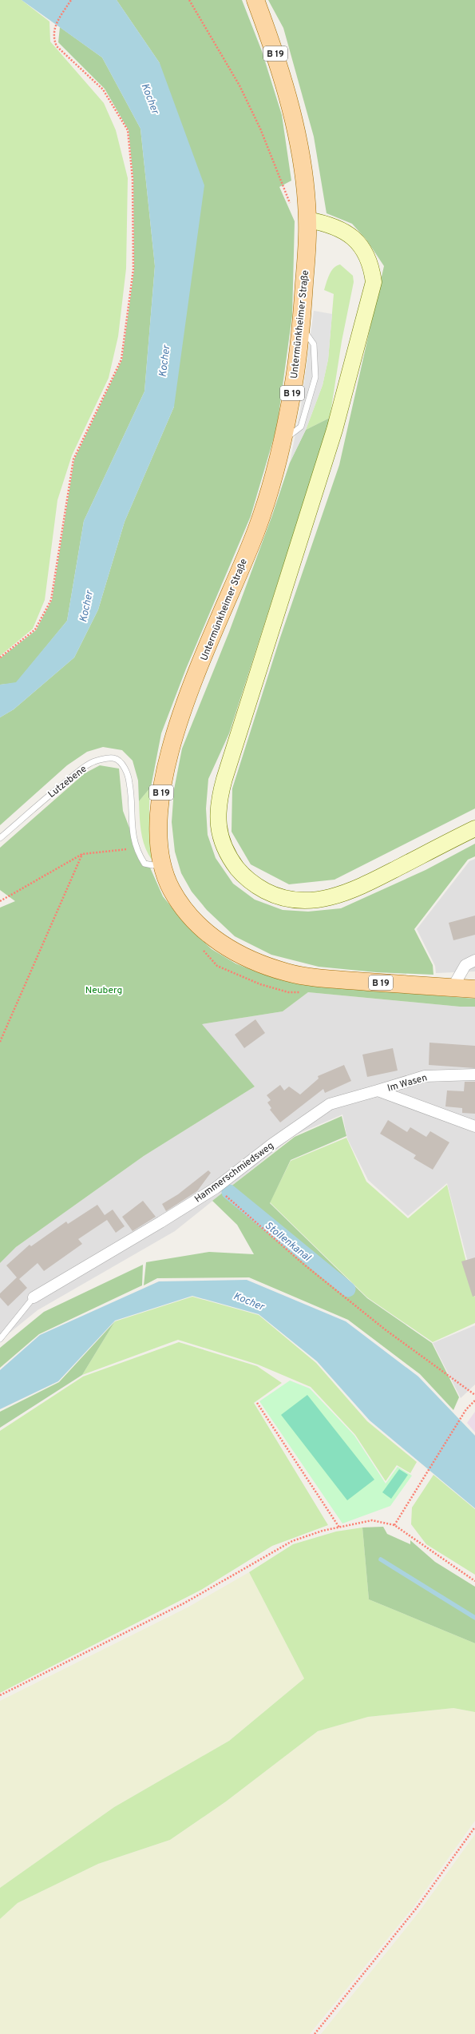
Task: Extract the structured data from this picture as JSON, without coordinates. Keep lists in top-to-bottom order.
{
  "streets": {
    "main road": ["B 19", "Untermünkheimer Straße"],
    "street": ["Im Wasen", "Hammerschmiedsweg"],
    "lane": ["Lutzebene"]
  },
  "crossings": [
    ["Untermünkheimer Straße", "Lutzebene"],
    ["Im Wasen", "Hammerschmiedsweg"]
  ],
  "water": ["Kocher", "Stollenkanal"],
  "parks": ["Neuberg"]
}
